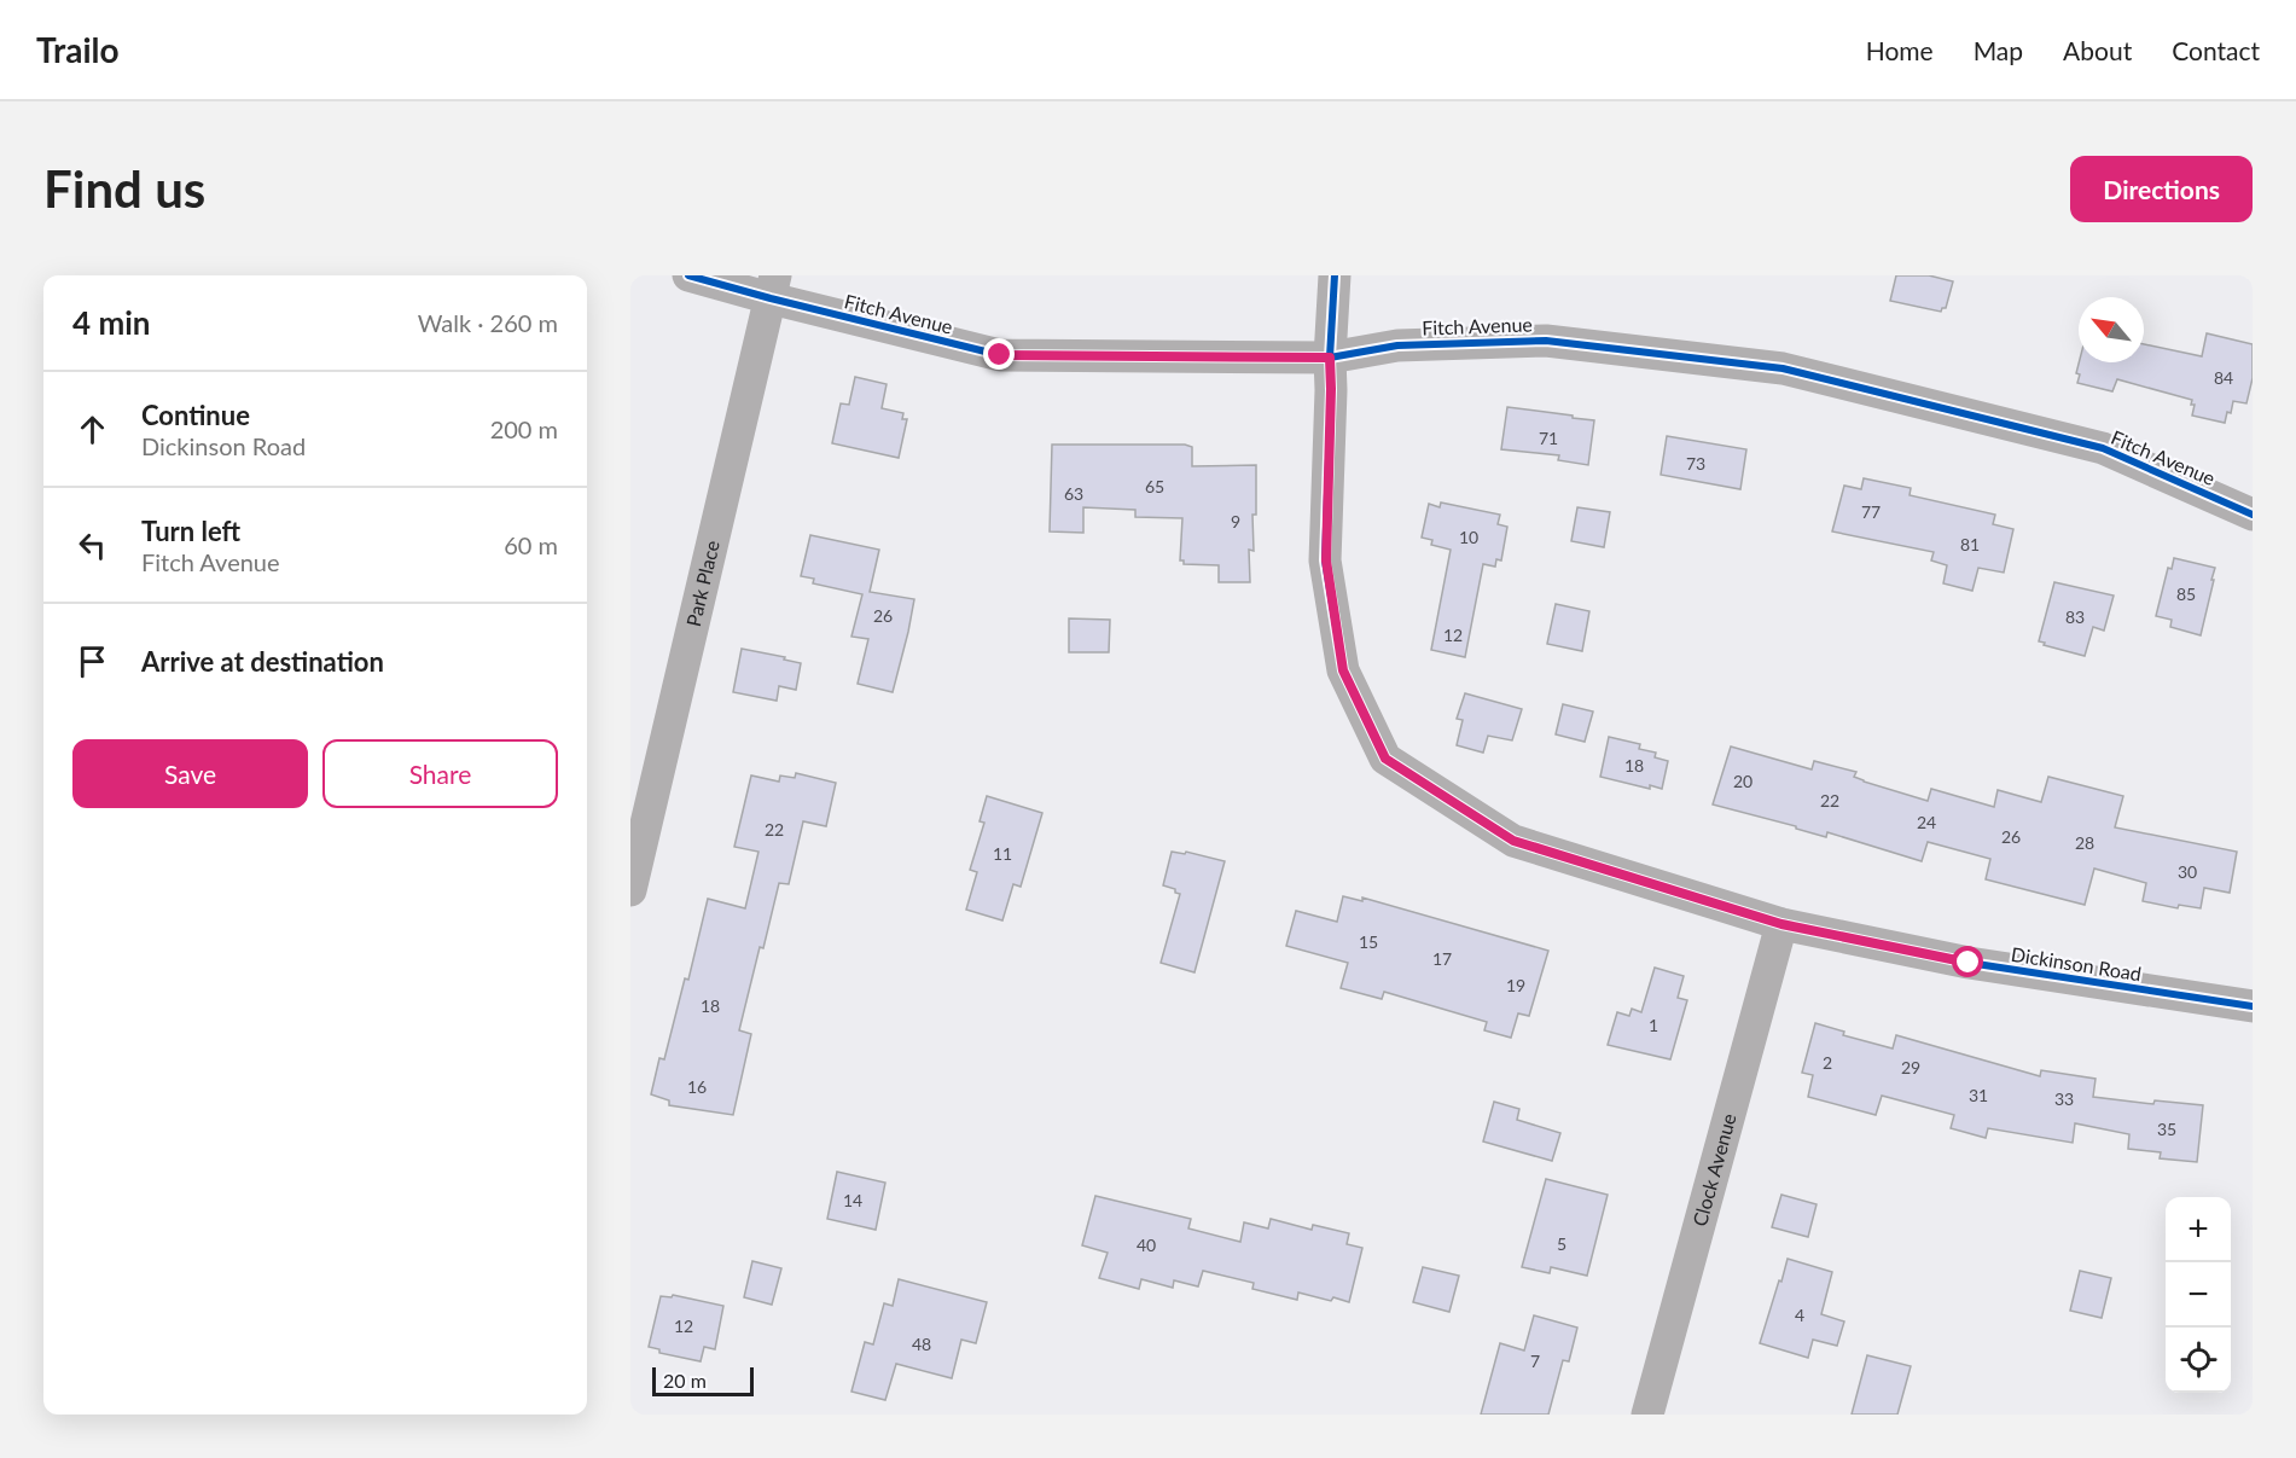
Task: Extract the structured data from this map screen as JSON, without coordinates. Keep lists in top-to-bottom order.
{
  "streets": {
    "street": [
      "Fitch Avenue",
      "Park Place",
      "Dickinson Road",
      "Clock Avenue"
    ]
  },
  "crossings": [
    ["Fitch Avenue", "Park Place"],
    ["Fitch Avenue", "Dickinson Road"],
    ["Dickinson Road", "Clock Avenue"]
  ],
  "house_numbers": [
    "84",
    "71",
    "73",
    "65",
    "63",
    "77",
    "9",
    "10",
    "81",
    "85",
    "26",
    "83",
    "12",
    "18",
    "20",
    "22",
    "24",
    "22",
    "26",
    "28",
    "11",
    "30",
    "15",
    "17",
    "19",
    "18",
    "1",
    "2",
    "29",
    "16",
    "31",
    "33",
    "35",
    "14",
    "5",
    "40",
    "4",
    "12",
    "48",
    "7"
  ],
  "scale_bar": "20 m",
  "north": "top left",
  "page": {
    "header": "Trailo",
    "nav": [
      "Home",
      "Map",
      "About",
      "Contact"
    ],
    "buttons": [
      "Directions",
      ["Save", "Share"]
    ],
    "title": "Find us",
    "heading": ["4 min", "Walk · 260 m"],
    "list": [
      ["Continue", "Dickinson Road", "200 m"],
      ["Turn left", "Fitch Avenue", "60 m"],
      "Arrive at destination"
    ],
    "map_buttons": ["+", "−"],
    "scale": "20 m"
  }
}
